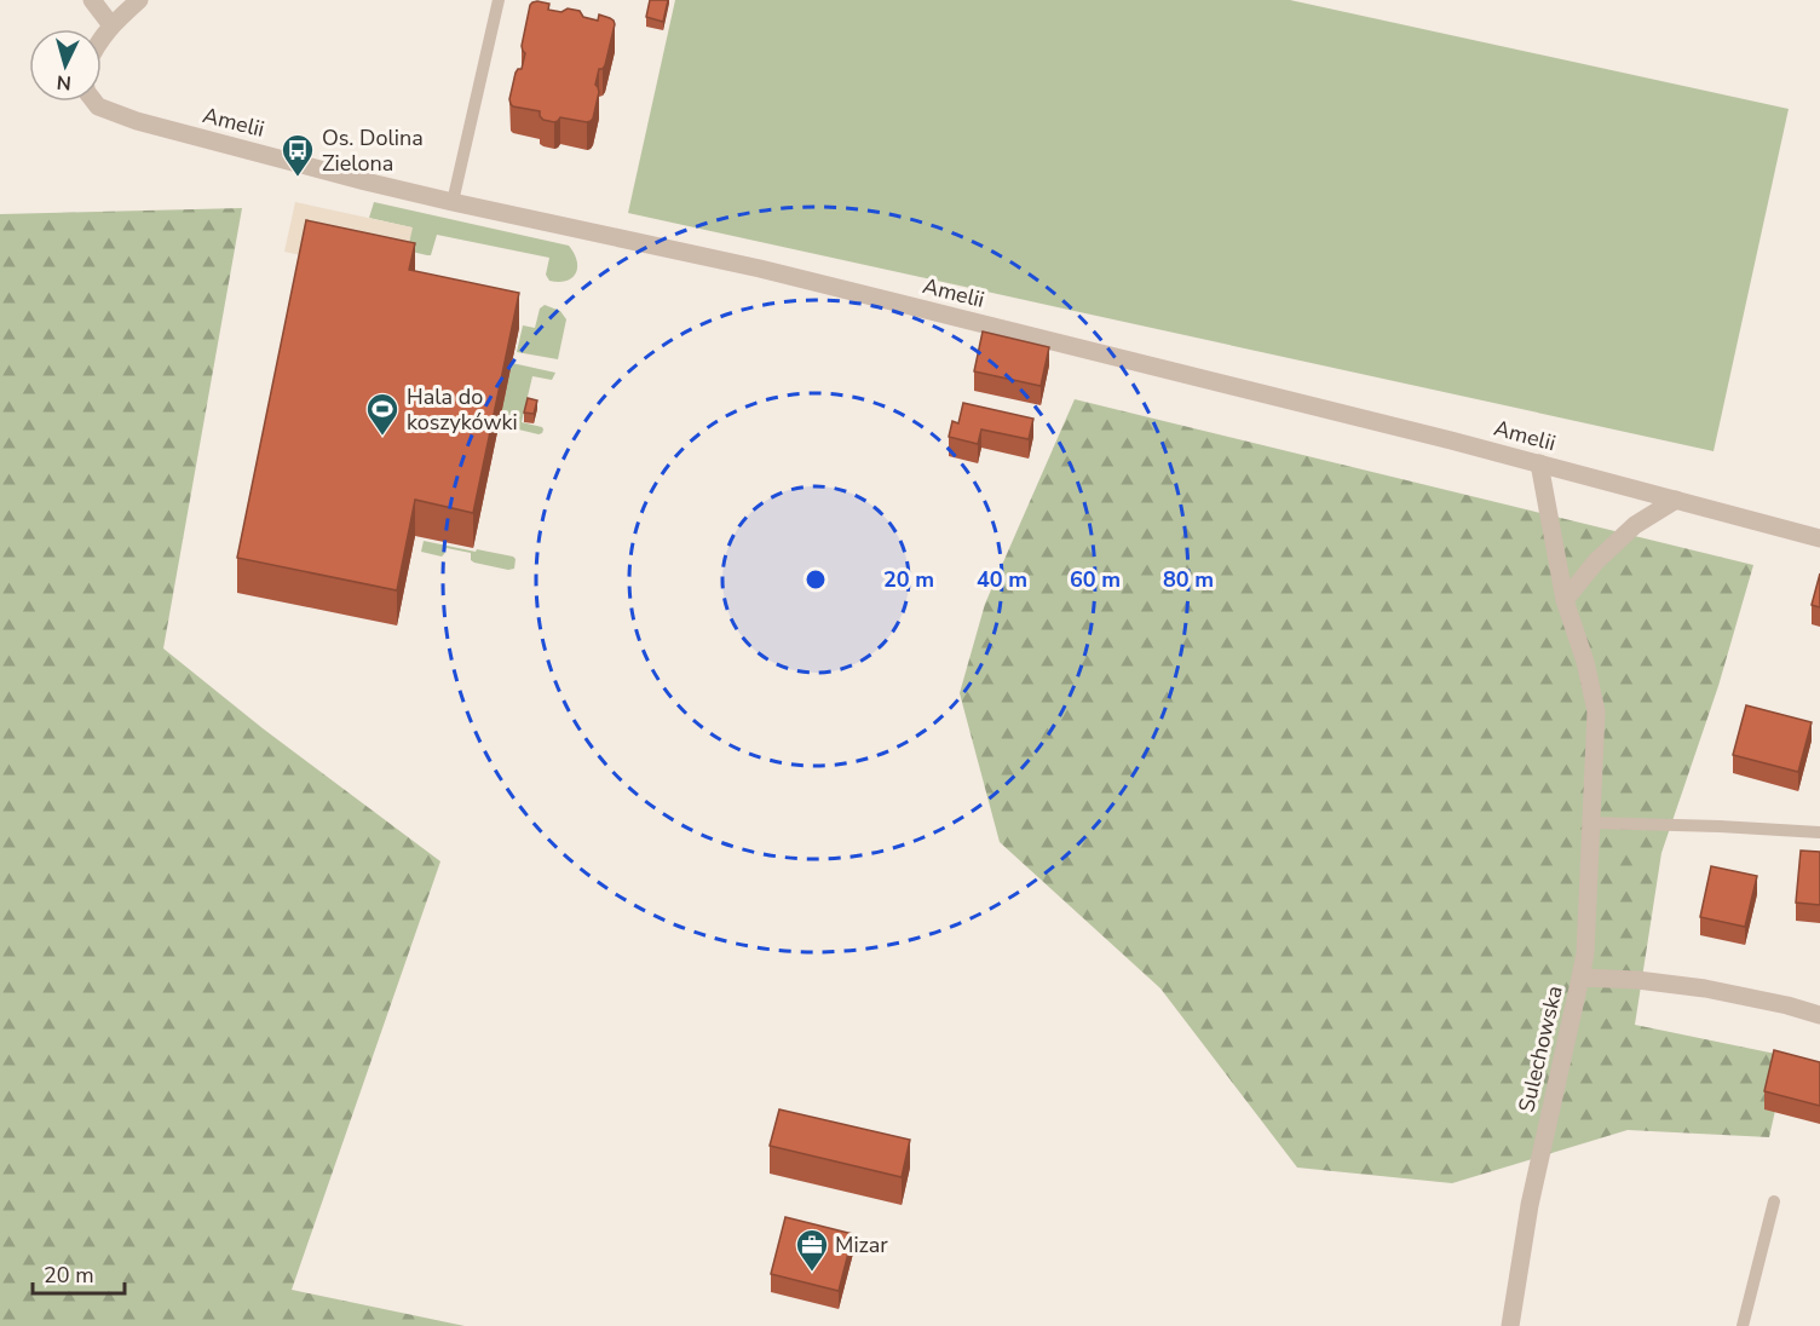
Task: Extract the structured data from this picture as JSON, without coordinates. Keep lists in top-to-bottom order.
{
  "streets": {
    "street": ["Amelii", "Sulechowska"]
  },
  "places": {
    "bus stop": ["Os. Dolina Zielona"],
    "sports": ["Hala do koszykówki"],
    "office": ["Mizar"]
  },
  "scale_bar": "20 m",
  "north": "bottom",
  "rings": [
    "20 m",
    "40 m",
    "60 m",
    "80 m"
  ]
}
